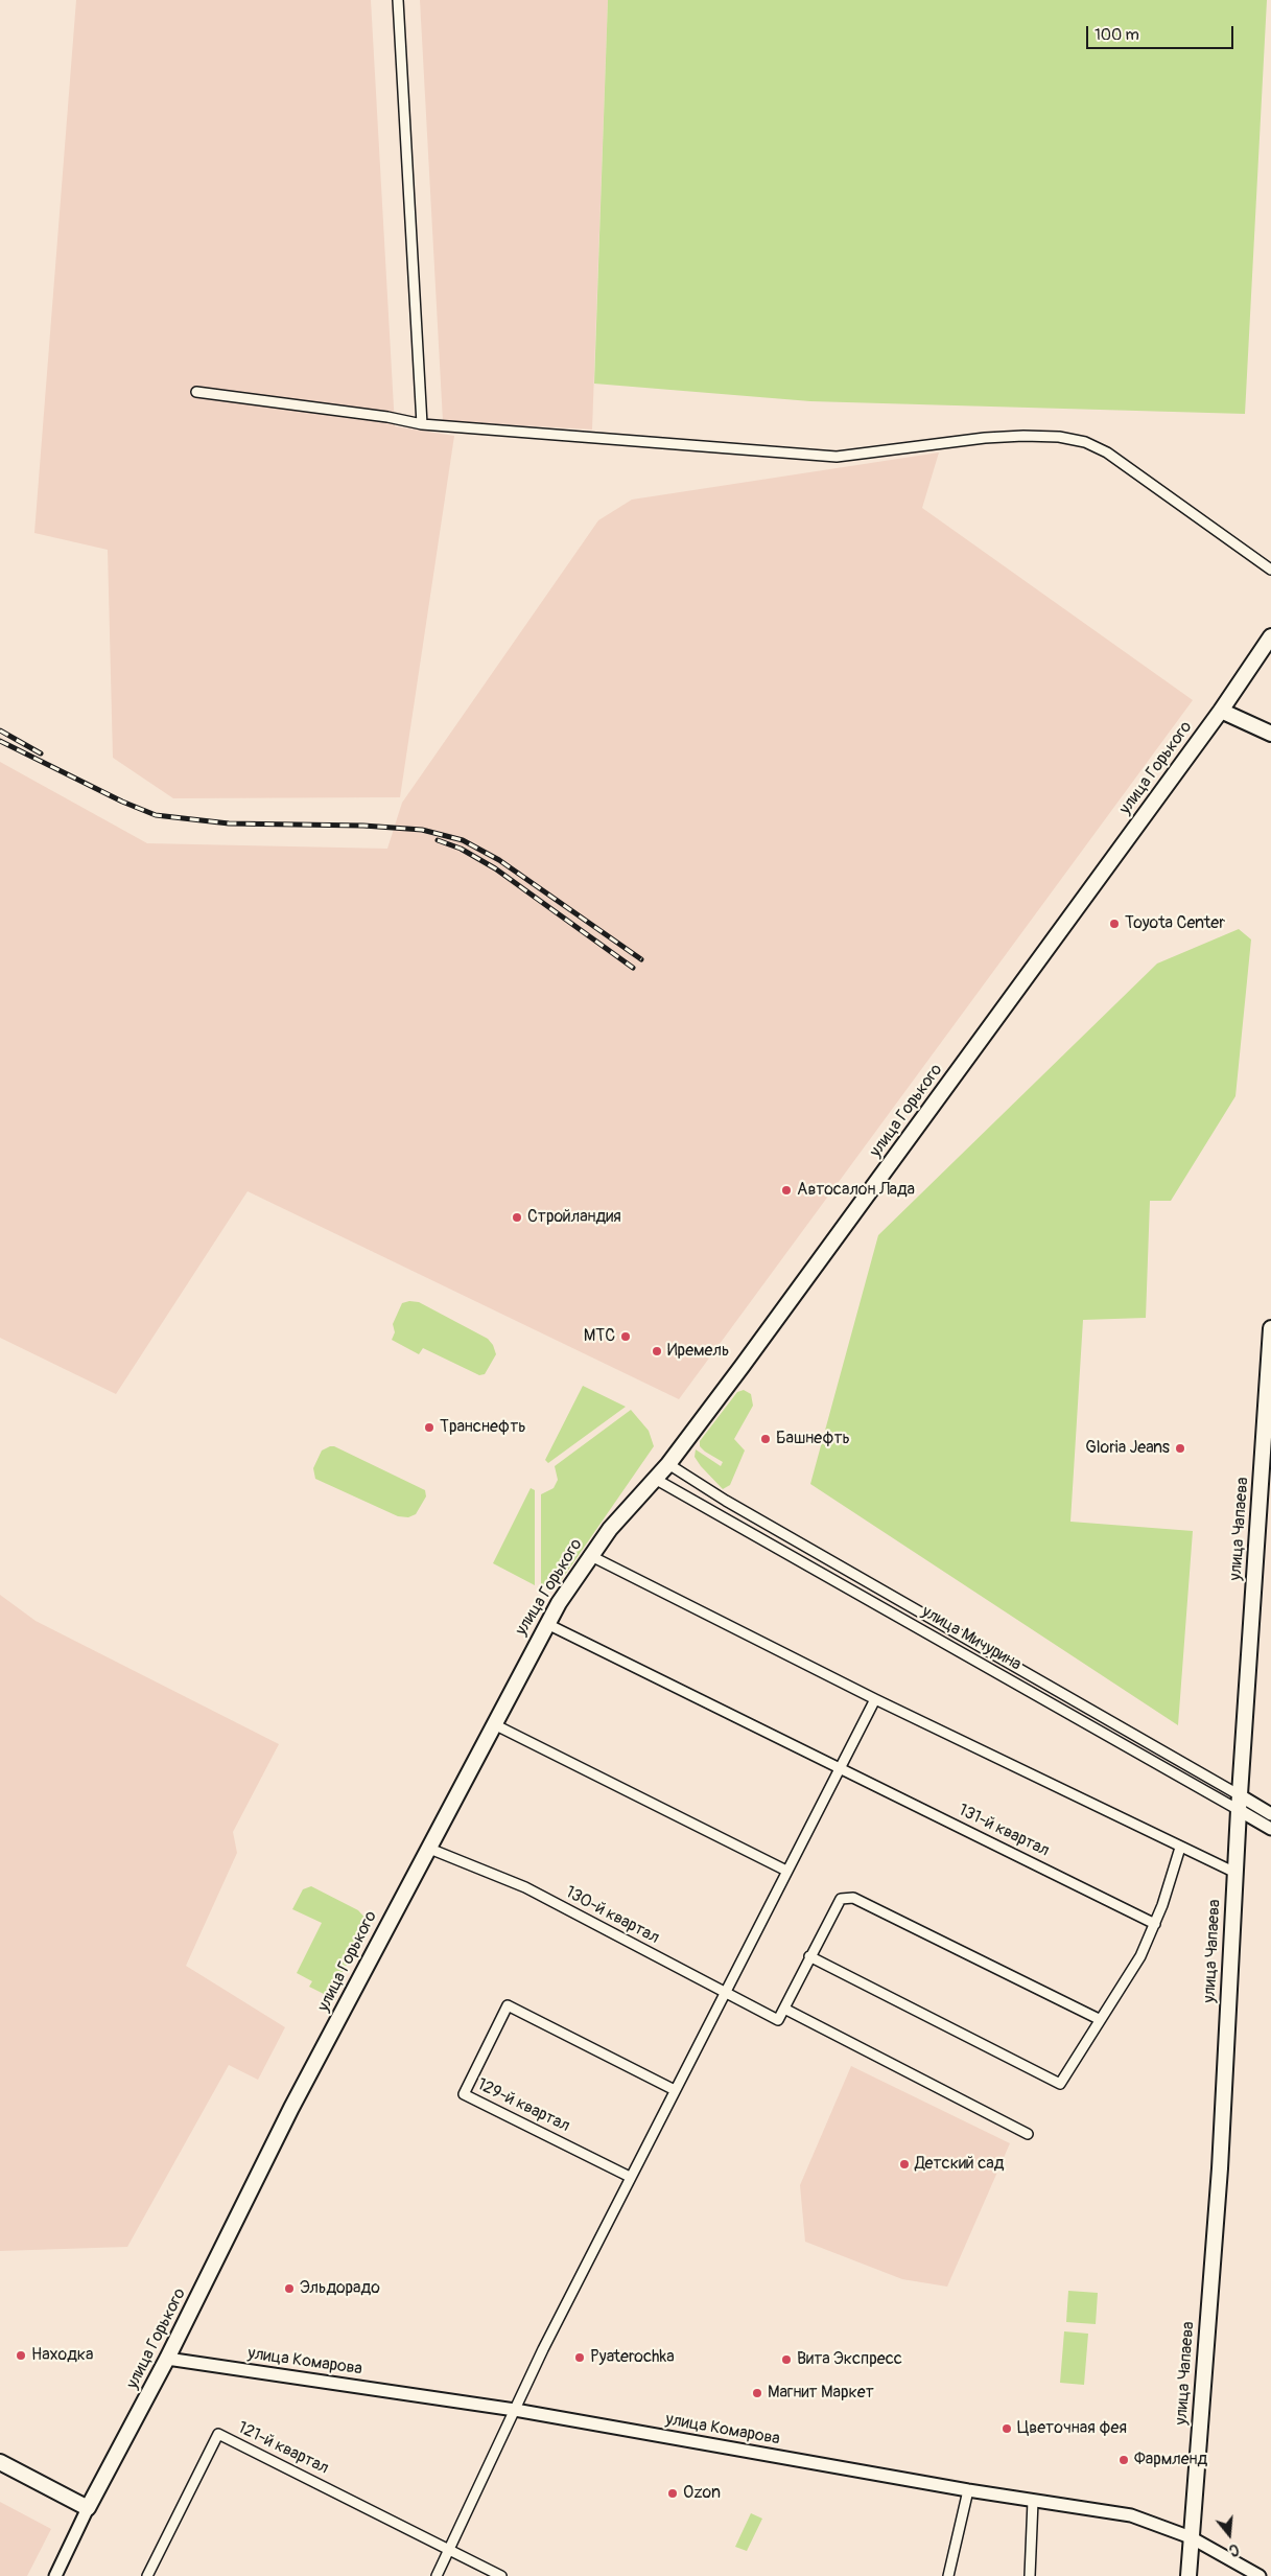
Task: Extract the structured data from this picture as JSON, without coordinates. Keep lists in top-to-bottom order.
{
  "streets": {
    "main road": ["улица Горького", "улица Чапаева"],
    "street": [
      "улица Мичурина",
      "131-й квартал",
      "130-й квартал",
      "129-й квартал",
      "улица Комарова",
      "121-й квартал"
    ]
  },
  "crossings": [
    ["улица Горького", "улица Мичурина"],
    ["улица Горького", "130-й квартал"],
    ["улица Горького", "улица Комарова"],
    ["улица Чапаева", "улица Мичурина"],
    ["улица Чапаева", "улица Комарова"]
  ],
  "places": [
    "Toyota Center",
    "Автосалон Лада",
    "Стройландия",
    "МТС",
    "Иремель",
    "Транснефть",
    "Башнефть",
    "Gloria Jeans",
    "Детский сад",
    "Эльдорадо",
    "Находка",
    "Pyaterochka",
    "Вита Экспресс",
    "Магнит Маркет",
    "Цветочная фея",
    "Фармленд",
    "Ozon"
  ],
  "scale_bar": "100 m",
  "north": "bottom"
}
